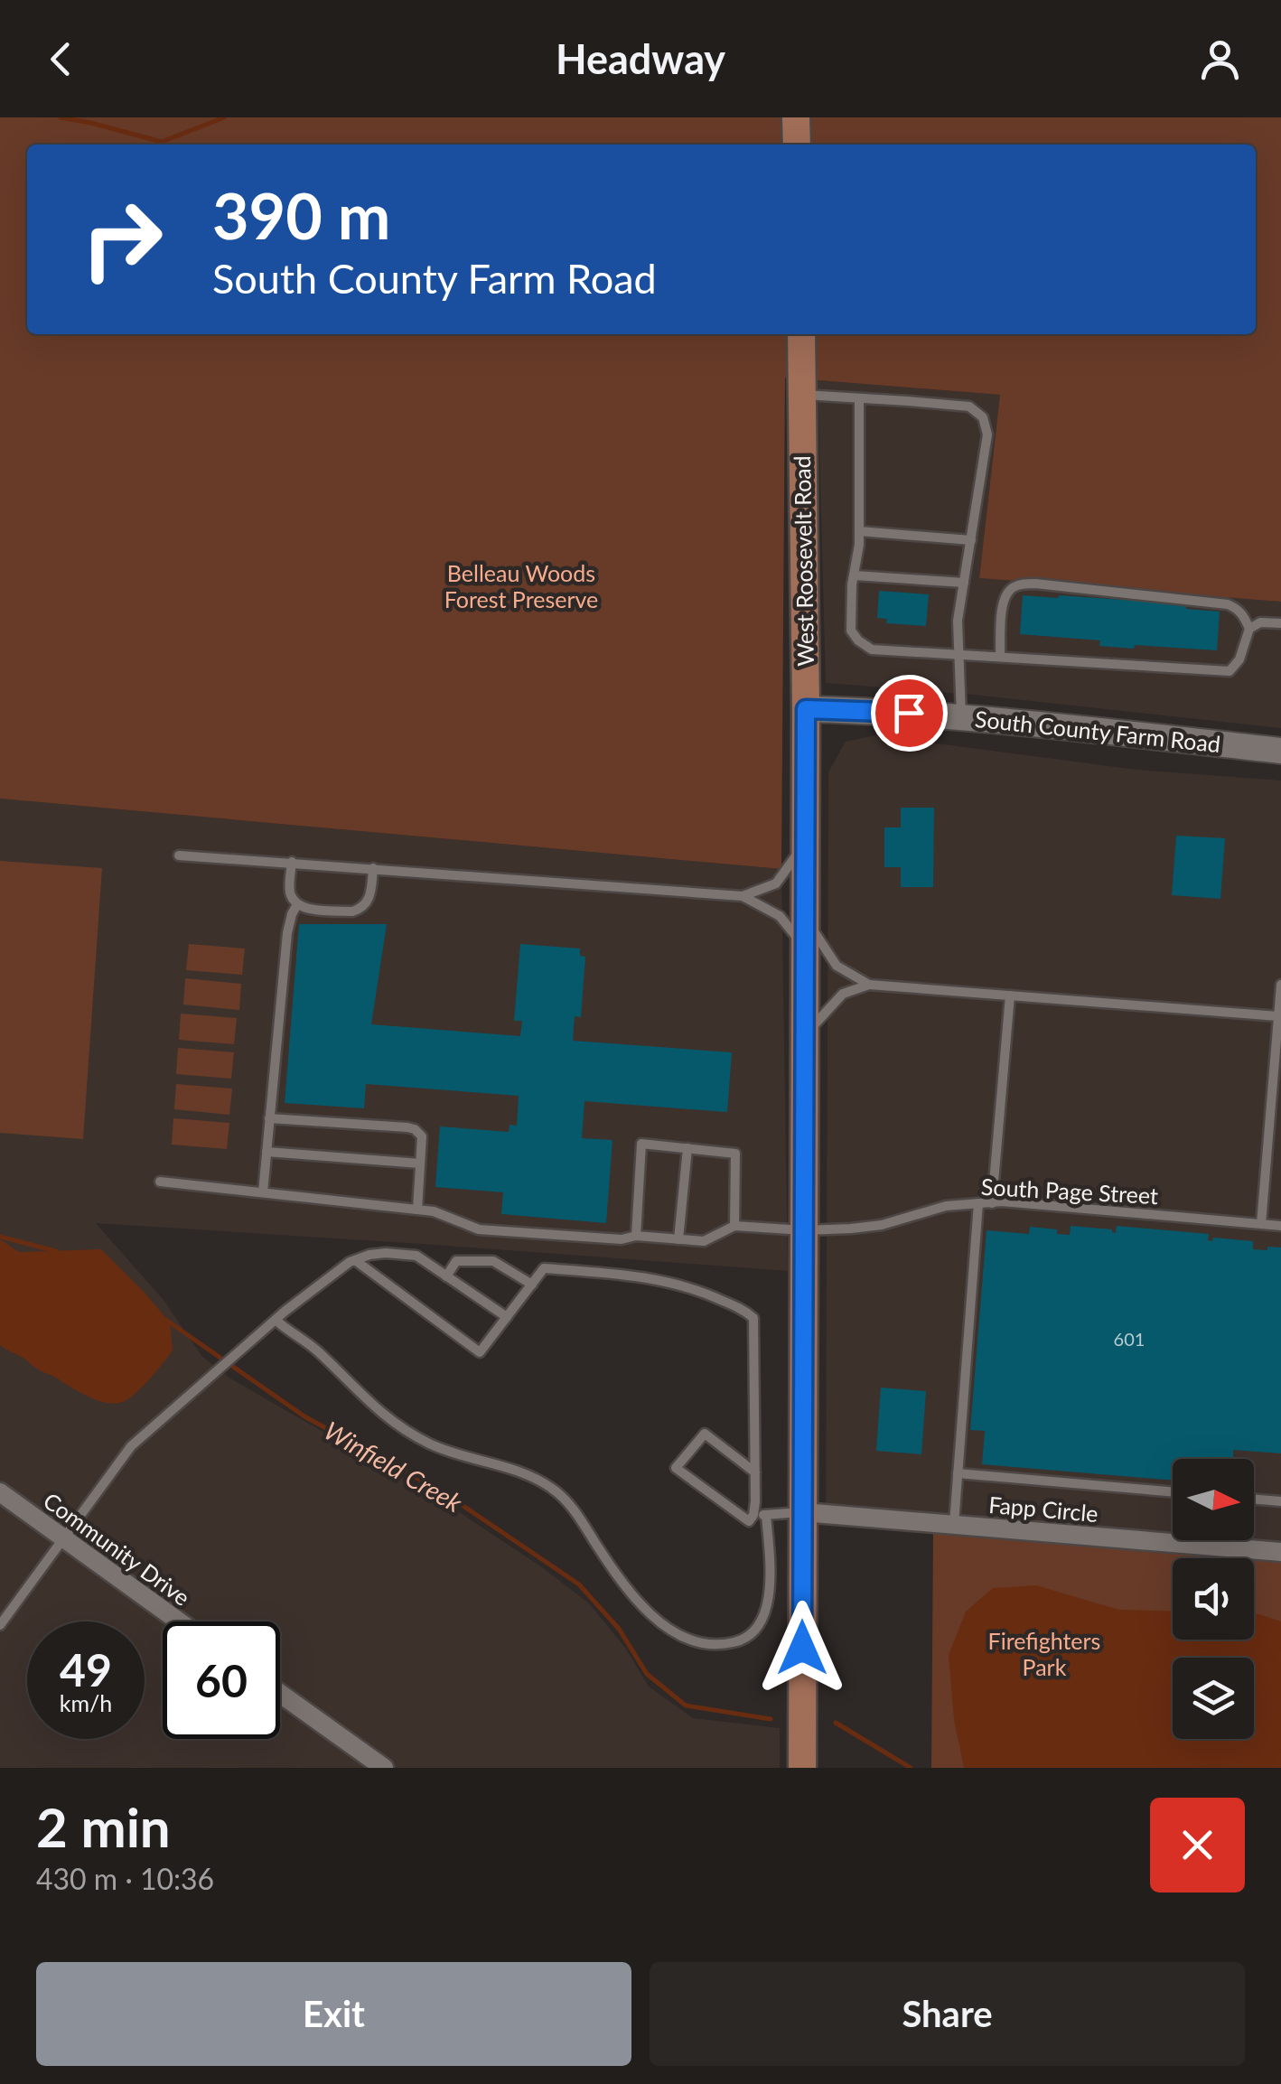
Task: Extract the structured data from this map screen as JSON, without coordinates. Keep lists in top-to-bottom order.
{
  "streets": {
    "main road": ["West Roosevelt Road", "South County Farm Road"],
    "street": ["Fapp Circle", "Community Drive"],
    "lane": ["South Page Street"]
  },
  "crossings": [
    ["West Roosevelt Road", "South County Farm Road"],
    ["West Roosevelt Road", "South Page Street"],
    ["West Roosevelt Road", "Fapp Circle"]
  ],
  "water": ["Winfield Creek"],
  "parks": ["Belleau Woods Forest Preserve", "Firefighters Park"],
  "house_numbers": ["601"],
  "north": "right",
  "page": {
    "header": "Headway",
    "turn": ["390 m", "South County Farm Road"],
    "speed": "49 km/h",
    "limit": "60",
    "heading": ["2 min", "430 m · 10:36"],
    "buttons": ["Exit", "Share"]
  }
}
